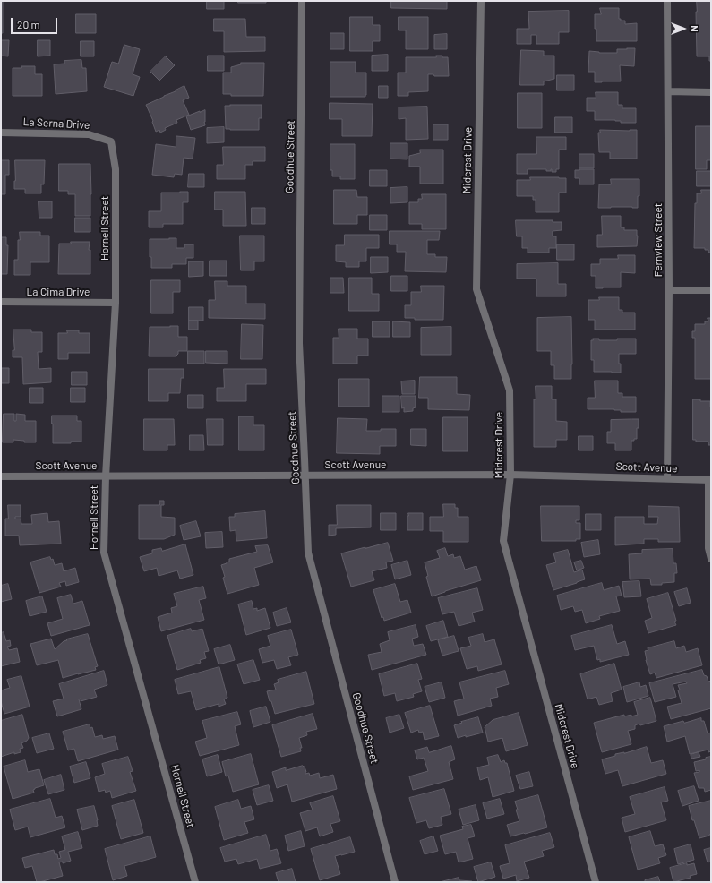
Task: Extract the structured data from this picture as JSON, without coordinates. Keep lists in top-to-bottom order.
{
  "streets": {
    "street": [
      "La Serna Drive",
      "Goodhue Street",
      "Midcrest Drive",
      "Hornell Street",
      "Fernview Street",
      "La Cima Drive",
      "Scott Avenue"
    ]
  },
  "crossings": [
    ["La Serna Drive", "Hornell Street"],
    ["Goodhue Street", "Scott Avenue"],
    ["Midcrest Drive", "Scott Avenue"],
    ["Hornell Street", "La Cima Drive"],
    ["Hornell Street", "Scott Avenue"],
    ["Fernview Street", "Scott Avenue"]
  ],
  "scale_bar": "20 m",
  "north": "right"
}
